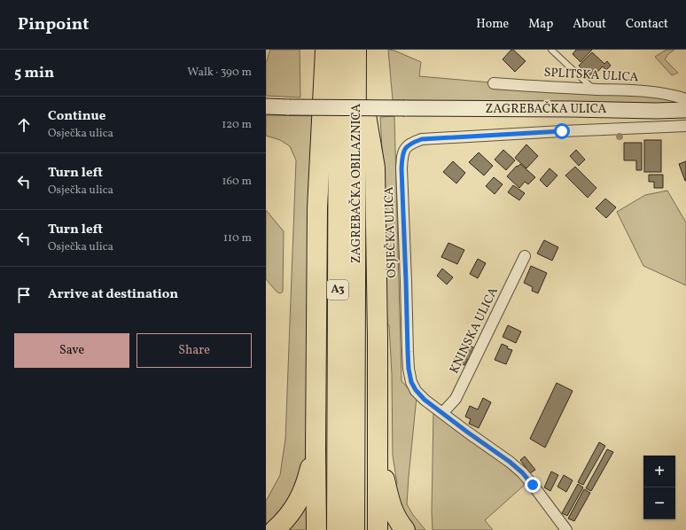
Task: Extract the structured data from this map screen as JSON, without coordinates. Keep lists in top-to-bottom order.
{
  "streets": {
    "highway": ["ZAGREBAČKA OBILAZNICA", "A3"],
    "street": [
      "SPLITSKA ULICA",
      "ZAGREBAČKA ULICA",
      "OSJEČKA ULICA",
      "KNINSKA ULICA"
    ]
  },
  "crossings": [
    ["OSJEČKA ULICA", "KNINSKA ULICA"]
  ],
  "page": {
    "header": "Pinpoint",
    "nav": [
      "Home",
      "Map",
      "About",
      "Contact"
    ],
    "heading": ["5 min", "Walk · 390 m"],
    "list": [
      ["Continue", "Osječka ulica", "120 m"],
      ["Turn left", "Osječka ulica", "160 m"],
      ["Turn left", "Osječka ulica", "110 m"],
      "Arrive at destination"
    ],
    "buttons": ["Save", "Share"],
    "map_buttons": ["+", "−"]
  }
}
